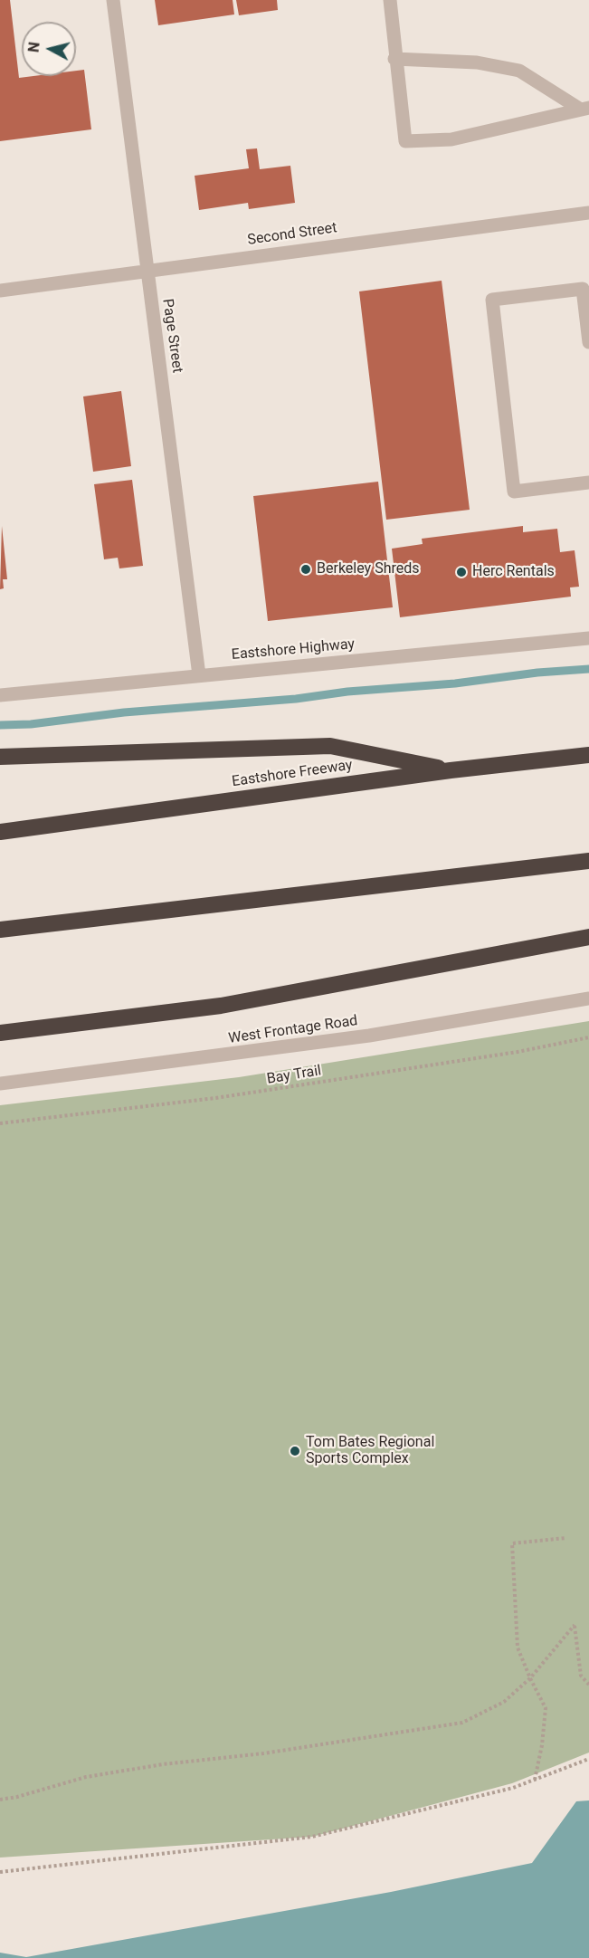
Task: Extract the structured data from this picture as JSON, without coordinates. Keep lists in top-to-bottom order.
{
  "streets": {
    "highway": ["Eastshore Freeway"],
    "street": [
      "Second Street",
      "Page Street",
      "Eastshore Highway",
      "West Frontage Road"
    ],
    "path": ["Bay Trail"]
  },
  "crossings": [
    ["Second Street", "Page Street"],
    ["Page Street", "Eastshore Highway"]
  ],
  "places": ["Berkeley Shreds", "Herc Rentals", "Tom Bates Regional Sports Complex"],
  "north": "left"
}
